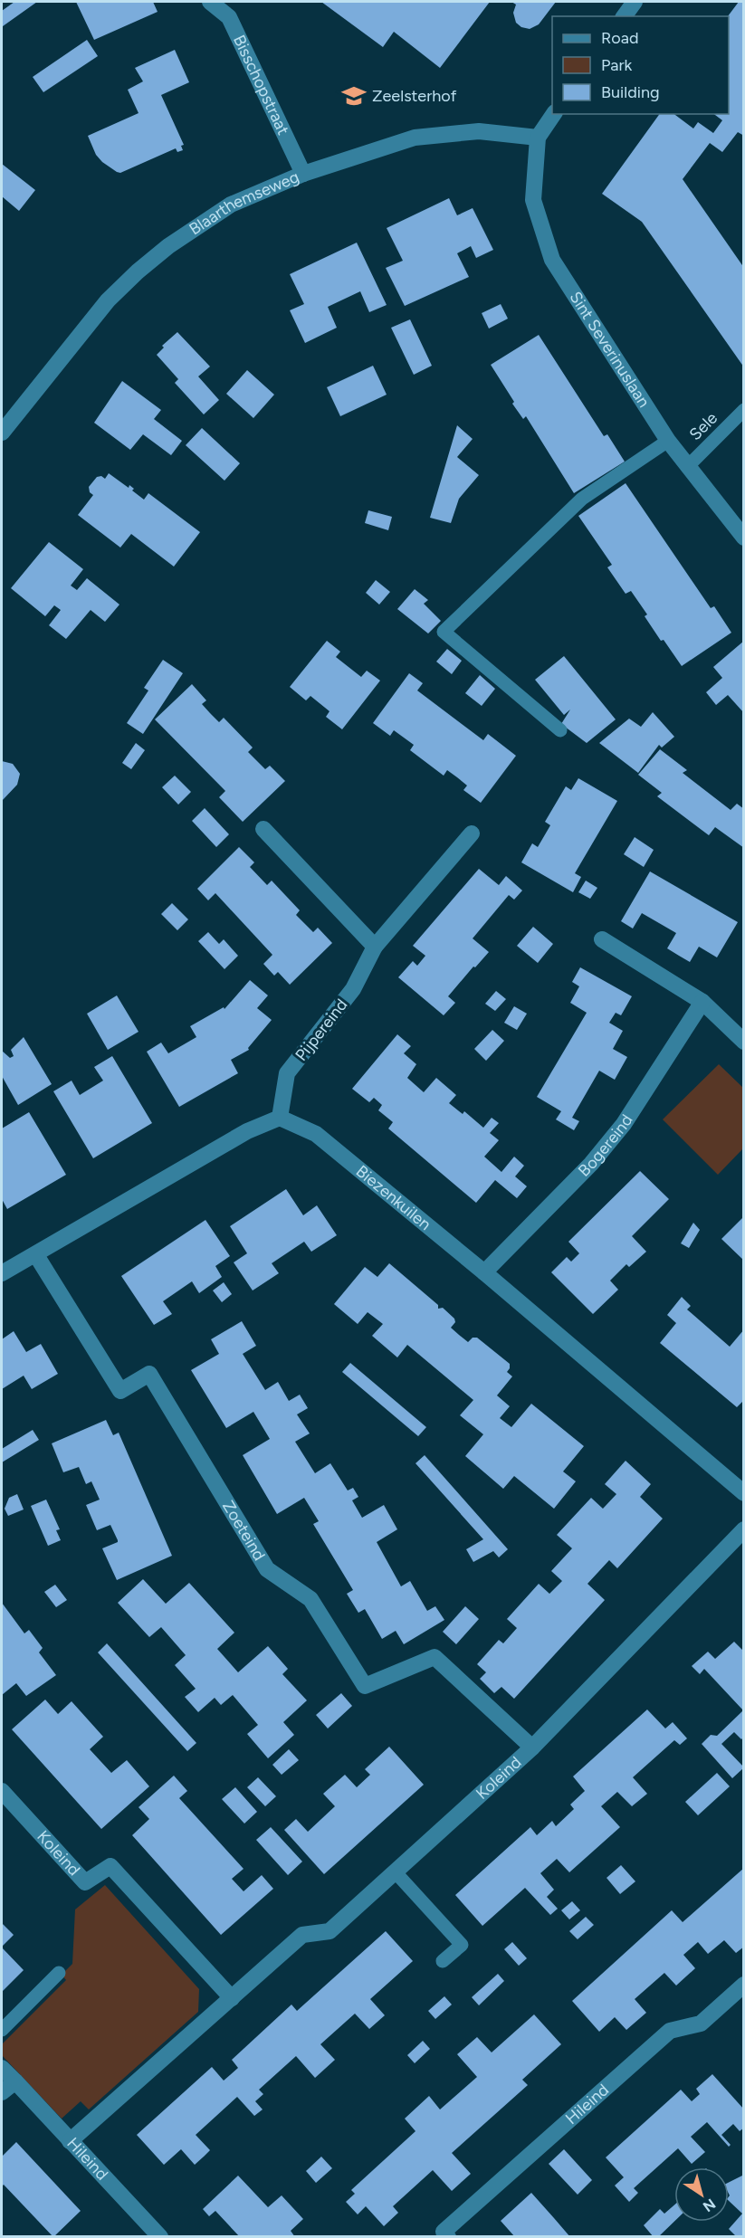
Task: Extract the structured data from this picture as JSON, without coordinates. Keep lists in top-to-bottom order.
{
  "streets": {
    "street": [
      "Bisschopstraat",
      "Blaarthemseweg",
      "Sint Severinuslaan",
      "Pijpereind",
      "Bogereind",
      "Biezenkuilen",
      "Zoeteind",
      "Koleind",
      "Hileind"
    ],
    "lane": ["Sele"]
  },
  "crossings": [
    ["Bisschopstraat", "Blaarthemseweg"],
    ["Blaarthemseweg", "Sint Severinuslaan"],
    ["Sint Severinuslaan", "Sele"],
    ["Pijpereind", "Biezenkuilen"],
    ["Bogereind", "Biezenkuilen"],
    ["Zoeteind", "Koleind"],
    ["Koleind", "Hileind"]
  ],
  "places": {
    "school or university": ["Zeelsterhof"]
  },
  "legend": ["Road", "Park", "Building"],
  "north": "bottom right"
}
